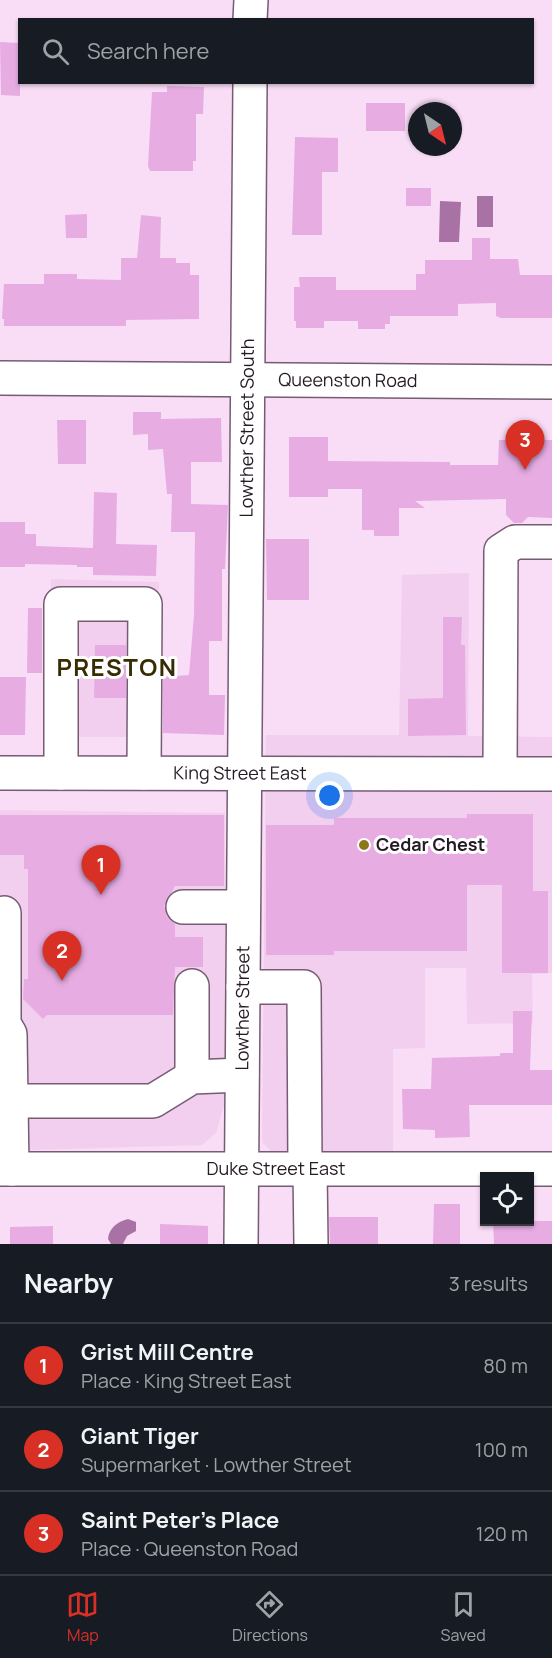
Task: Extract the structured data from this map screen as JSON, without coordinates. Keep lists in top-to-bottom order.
{
  "streets": {
    "street": [
      "Queenston Road",
      "Lowther Street South",
      "King Street East",
      "Lowther Street",
      "Duke Street East"
    ]
  },
  "crossings": [
    ["Queenston Road", "Lowther Street South"],
    ["Lowther Street South", "King Street East"],
    ["Lowther Street South", "Lowther Street"],
    ["King Street East", "Lowther Street"],
    ["Lowther Street", "Duke Street East"]
  ],
  "districts": ["PRESTON"],
  "places": ["Cedar Chest"],
  "north": "bottom right",
  "page": {
    "search": "Search here",
    "pins": ["3", "1", "2"],
    "heading": ["Nearby", "3 results"],
    "list": [
      {
        "mark": "1",
        "name": "Grist Mill Centre",
        "note": "Place · King Street East",
        "value": "80 m"
      },
      {
        "mark": "2",
        "name": "Giant Tiger",
        "note": "Supermarket · Lowther Street",
        "value": "100 m"
      },
      {
        "mark": "3",
        "name": "Saint Peter's Place",
        "note": "Place · Queenston Road",
        "value": "120 m"
      }
    ],
    "nav": ["Map", "Directions", "Saved"]
  }
}
